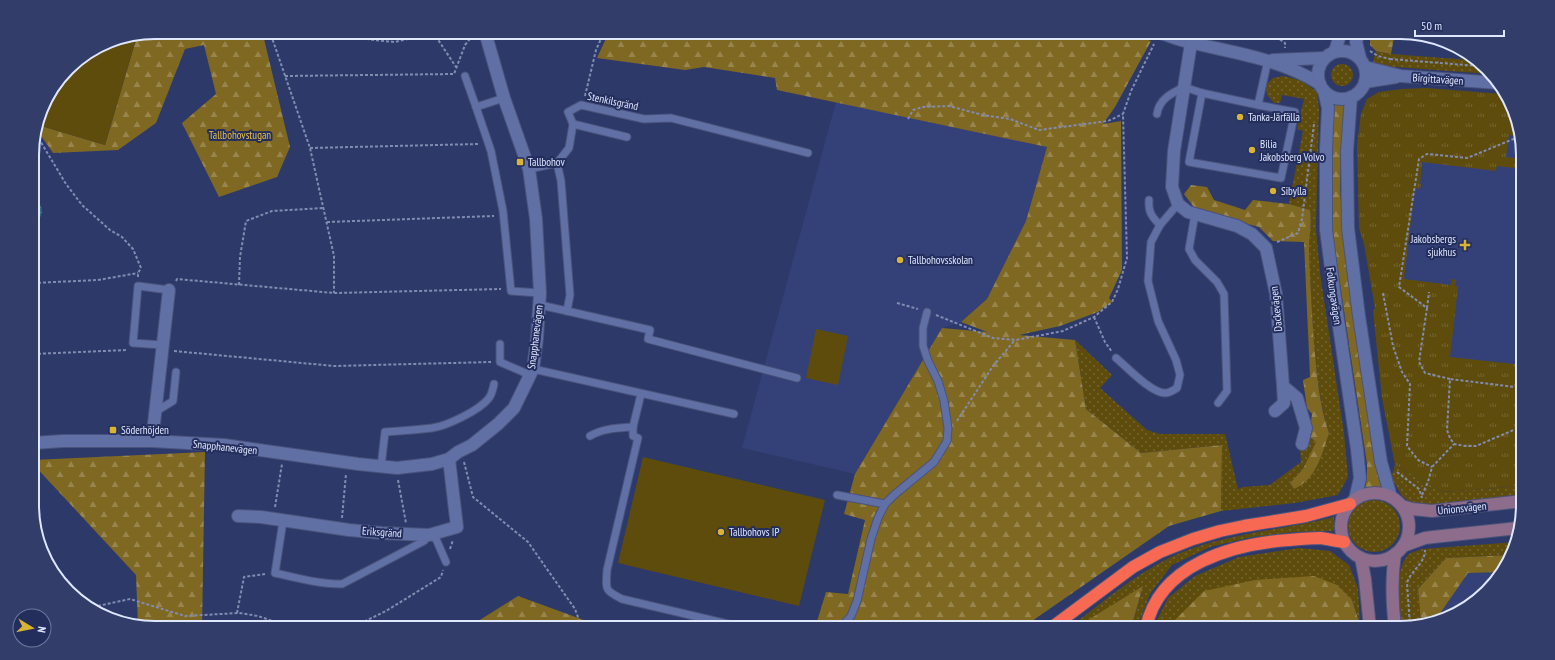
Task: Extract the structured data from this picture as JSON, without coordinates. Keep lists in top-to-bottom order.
{
  "streets": {
    "main road": ["Unionsvägen"],
    "street": [
      "Birgittavägen",
      "Folkungavägen",
      "Dackevägen",
      "Snapphanevägen",
      "Eriksgränd"
    ],
    "lane": ["Stenkilsgränd"]
  },
  "crossings": [
    ["Birgittavägen", "Folkungavägen"],
    ["Folkungavägen", "Unionsvägen"]
  ],
  "parks": ["Tallbohovstugan"],
  "places": {
    "other": [
      "Tanka-Järfälla",
      "Bilia Jakobsberg Volvo",
      "Sibylla",
      "Tallbohovsskolan",
      "Tallbohovs IP"
    ],
    "transit": ["Tallbohov", "Söderhöjden"],
    "health": ["Jakobsbergs sjukhus"]
  },
  "scale_bar": "50 m",
  "north": "right"
}
